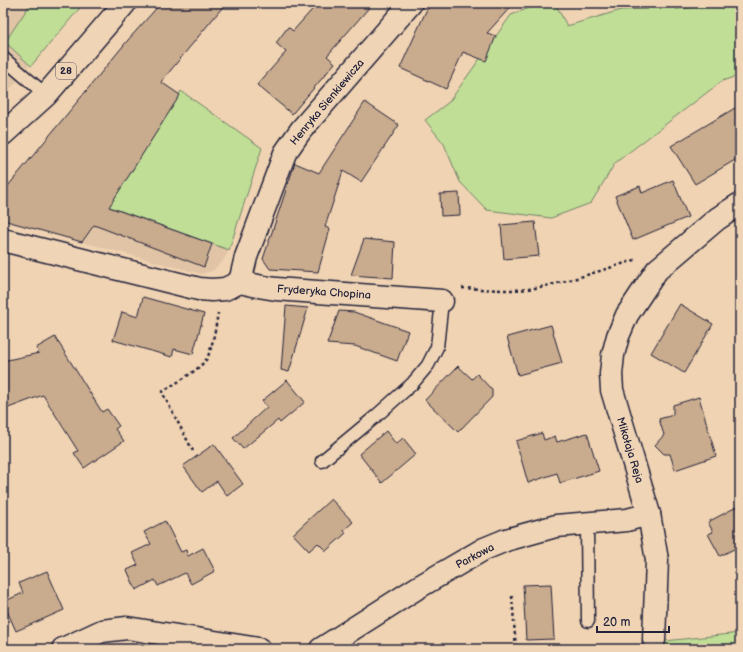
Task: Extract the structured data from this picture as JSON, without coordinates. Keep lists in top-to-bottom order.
{
  "streets": {
    "street": [
      "28",
      "Henryka Sienkiewicza",
      "Fryderyka Chopina",
      "Mikołaja Reja",
      "Parkowa"
    ]
  },
  "crossings": [
    ["Henryka Sienkiewicza", "Fryderyka Chopina"],
    ["Mikołaja Reja", "Parkowa"]
  ],
  "scale_bar": "20 m"
}
